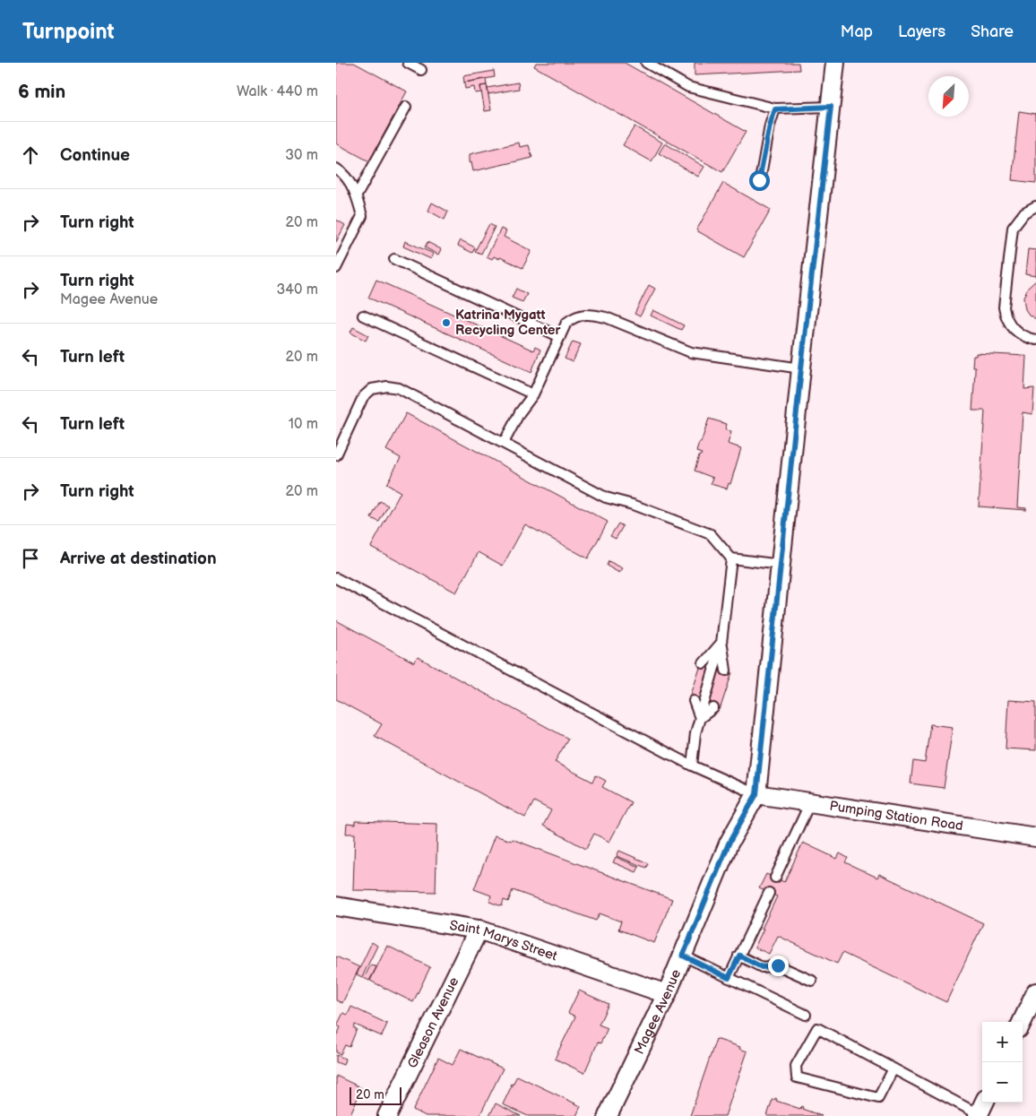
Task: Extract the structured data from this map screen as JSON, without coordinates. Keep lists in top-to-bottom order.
{
  "streets": {
    "street": [
      "Pumping Station Road",
      "Saint Marys Street",
      "Magee Avenue",
      "Gleason Avenue"
    ]
  },
  "crossings": [
    ["Pumping Station Road", "Magee Avenue"],
    ["Saint Marys Street", "Magee Avenue"],
    ["Saint Marys Street", "Gleason Avenue"]
  ],
  "places": ["Katrina Mygatt Recycling Center"],
  "scale_bar": "20 m",
  "north": "bottom left",
  "page": {
    "header": "Turnpoint",
    "nav": ["Map", "Layers", "Share"],
    "heading": ["6 min", "Walk · 440 m"],
    "list": [
      ["Continue", "30 m"],
      ["Turn right", "20 m"],
      ["Turn right", "Magee Avenue", "340 m"],
      ["Turn left", "20 m"],
      ["Turn left", "10 m"],
      ["Turn right", "20 m"],
      "Arrive at destination"
    ],
    "map_buttons": ["+", "−"],
    "scale": "20 m"
  }
}
